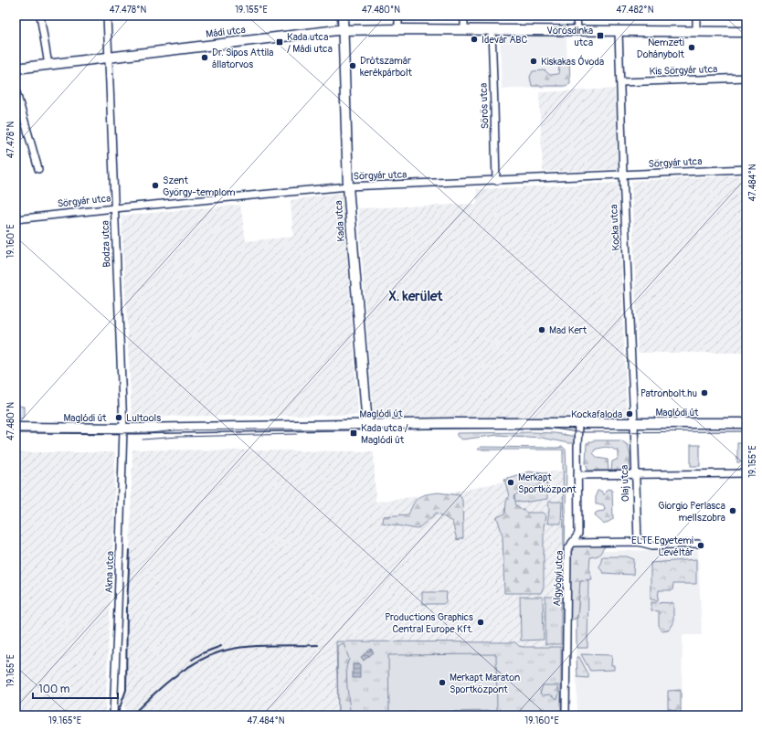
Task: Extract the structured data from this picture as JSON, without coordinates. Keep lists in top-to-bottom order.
{
  "streets": {
    "street": [
      "Mádi utca",
      "Kis Sörgyár utca",
      "Sörös utca",
      "Sörgyár utca",
      "Kada utca",
      "Kocka utca",
      "Bodza utca",
      "Maglódi út",
      "Olaj utca",
      "Akna utca",
      "Algyógyi utca"
    ]
  },
  "crossings": [
    ["Mádi utca", "Sörös utca"],
    ["Mádi utca", "Kada utca"],
    ["Mádi utca", "Kocka utca"],
    ["Mádi utca", "Bodza utca"],
    ["Kis Sörgyár utca", "Kocka utca"],
    ["Sörös utca", "Sörgyár utca"],
    ["Sörgyár utca", "Kada utca"],
    ["Sörgyár utca", "Kocka utca"],
    ["Sörgyár utca", "Bodza utca"],
    ["Kada utca", "Maglódi út"],
    ["Kocka utca", "Maglódi út"],
    ["Kocka utca", "Olaj utca"],
    ["Bodza utca", "Maglódi út"],
    ["Bodza utca", "Akna utca"],
    ["Maglódi út", "Olaj utca"],
    ["Maglódi út", "Akna utca"],
    ["Maglódi út", "Algyógyi utca"]
  ],
  "districts": ["X. kerület"],
  "places": {
    "transit": ["Vörösdinka utca", "Kada utca / Mádi utca", "Kada utca / Maglódi út"],
    "other": [
      "Idevár ABC",
      "Nemzeti Dohánybolt",
      "Dr. Sipos Attila állatorvos",
      "Kiskakas Óvoda",
      "Drótszamár kerékpárbolt",
      "Szent György-templom",
      "Mad Kert",
      "Patronbolt.hu",
      "Kockafaloda",
      "Lultools",
      "Merkapt Sportközpont",
      "Giorgio Perlasca mellszobra",
      "ELTE Egyetemi Levéltár",
      "Productions Graphics Central Europe Kft.",
      "Merkapt Maraton Sportközpont"
    ]
  },
  "scale_bar": "100 m",
  "coordinates": [
    "47.478°N",
    "19.155°E",
    "47.480°N",
    "47.482°N",
    "47.484°N",
    "19.160°E",
    "19.165°E"
  ]
}
